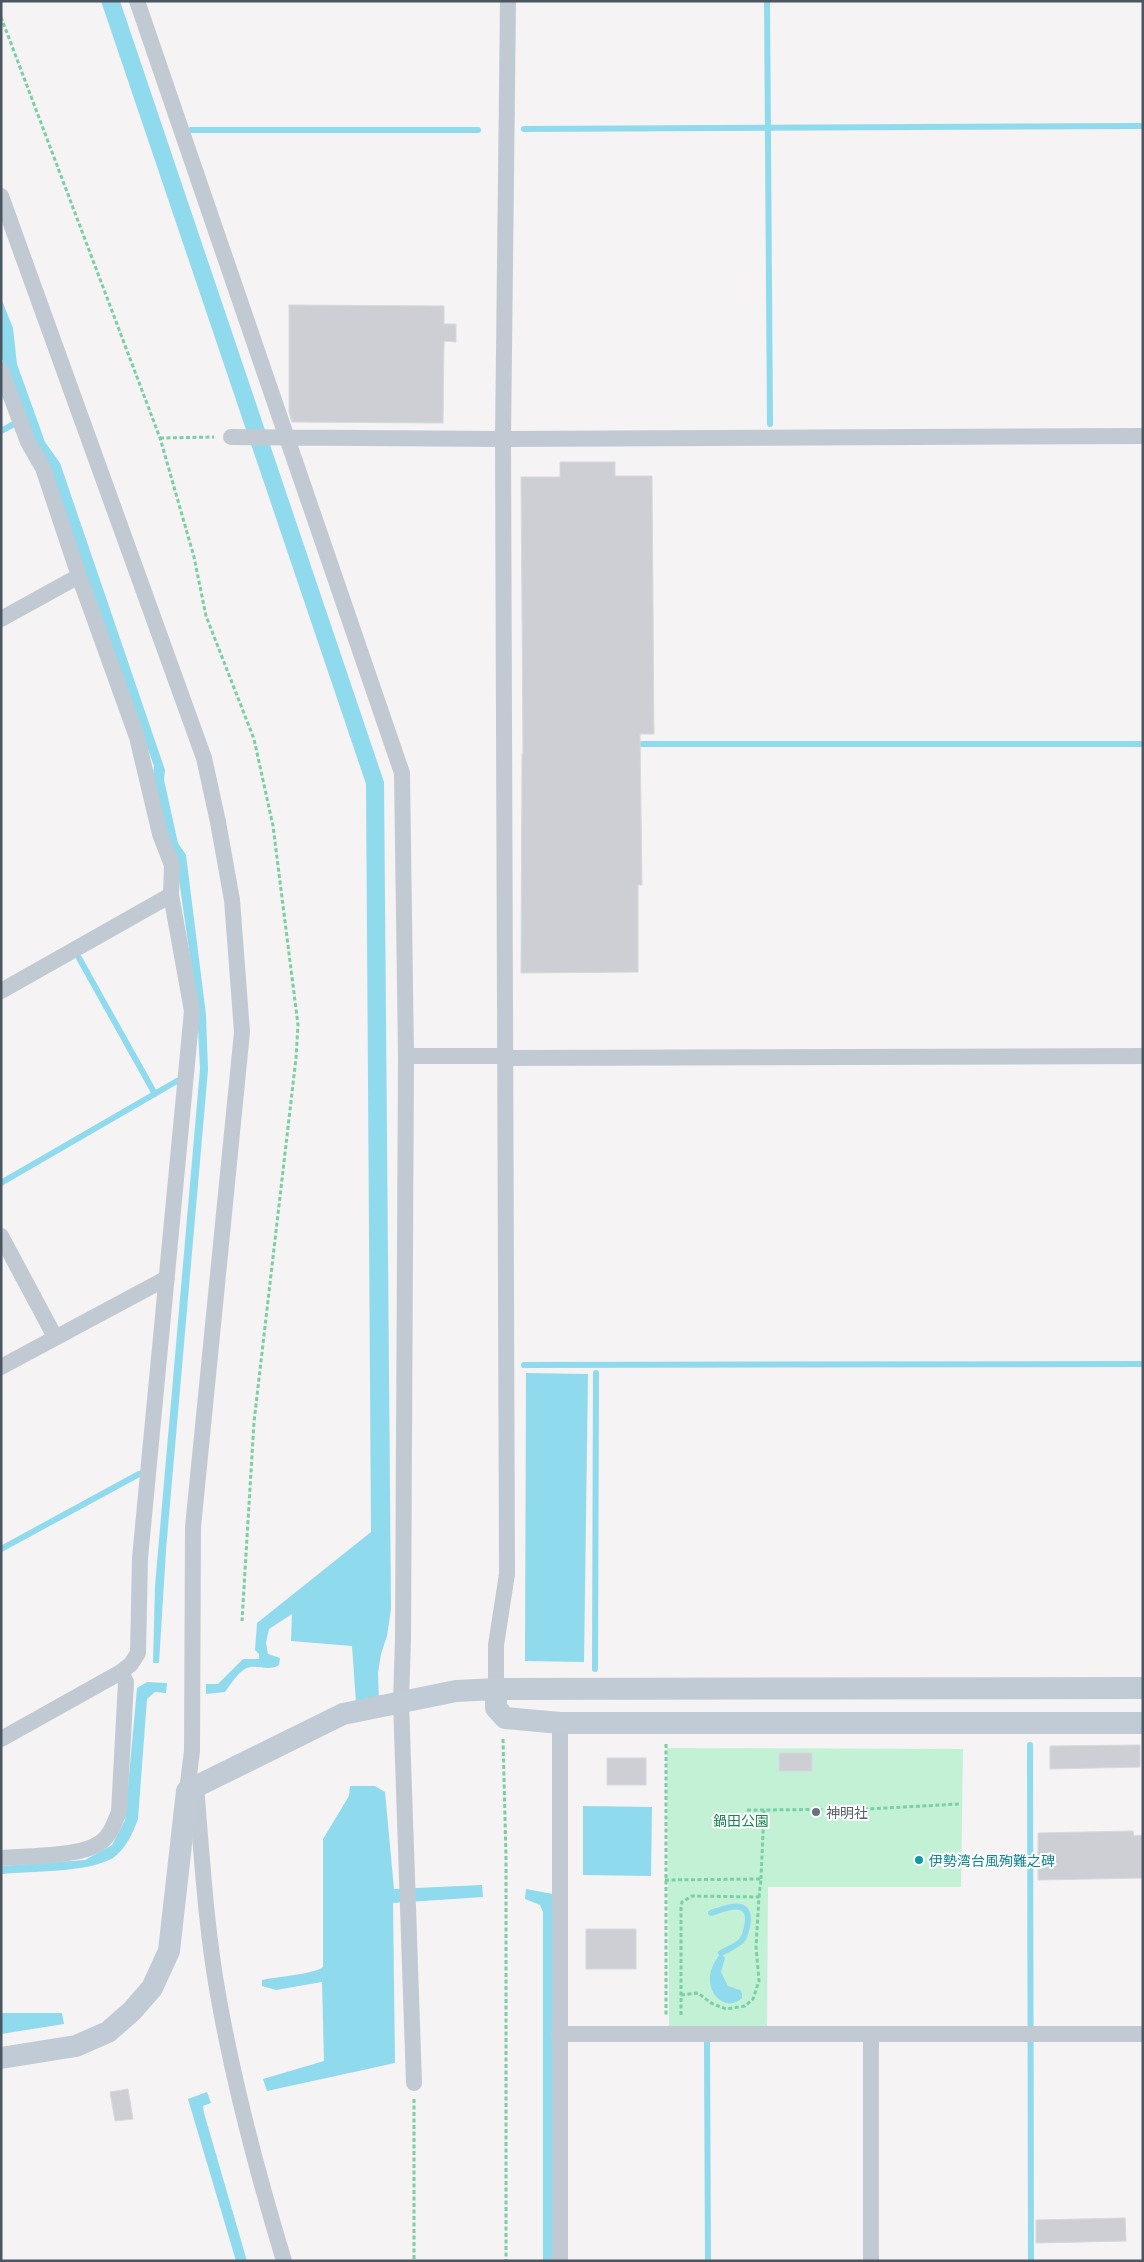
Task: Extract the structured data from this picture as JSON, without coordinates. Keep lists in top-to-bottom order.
{
  "parks": ["鍋田公園"],
  "places": ["神明社", "伊勢湾台風殉難之碑"]
}
